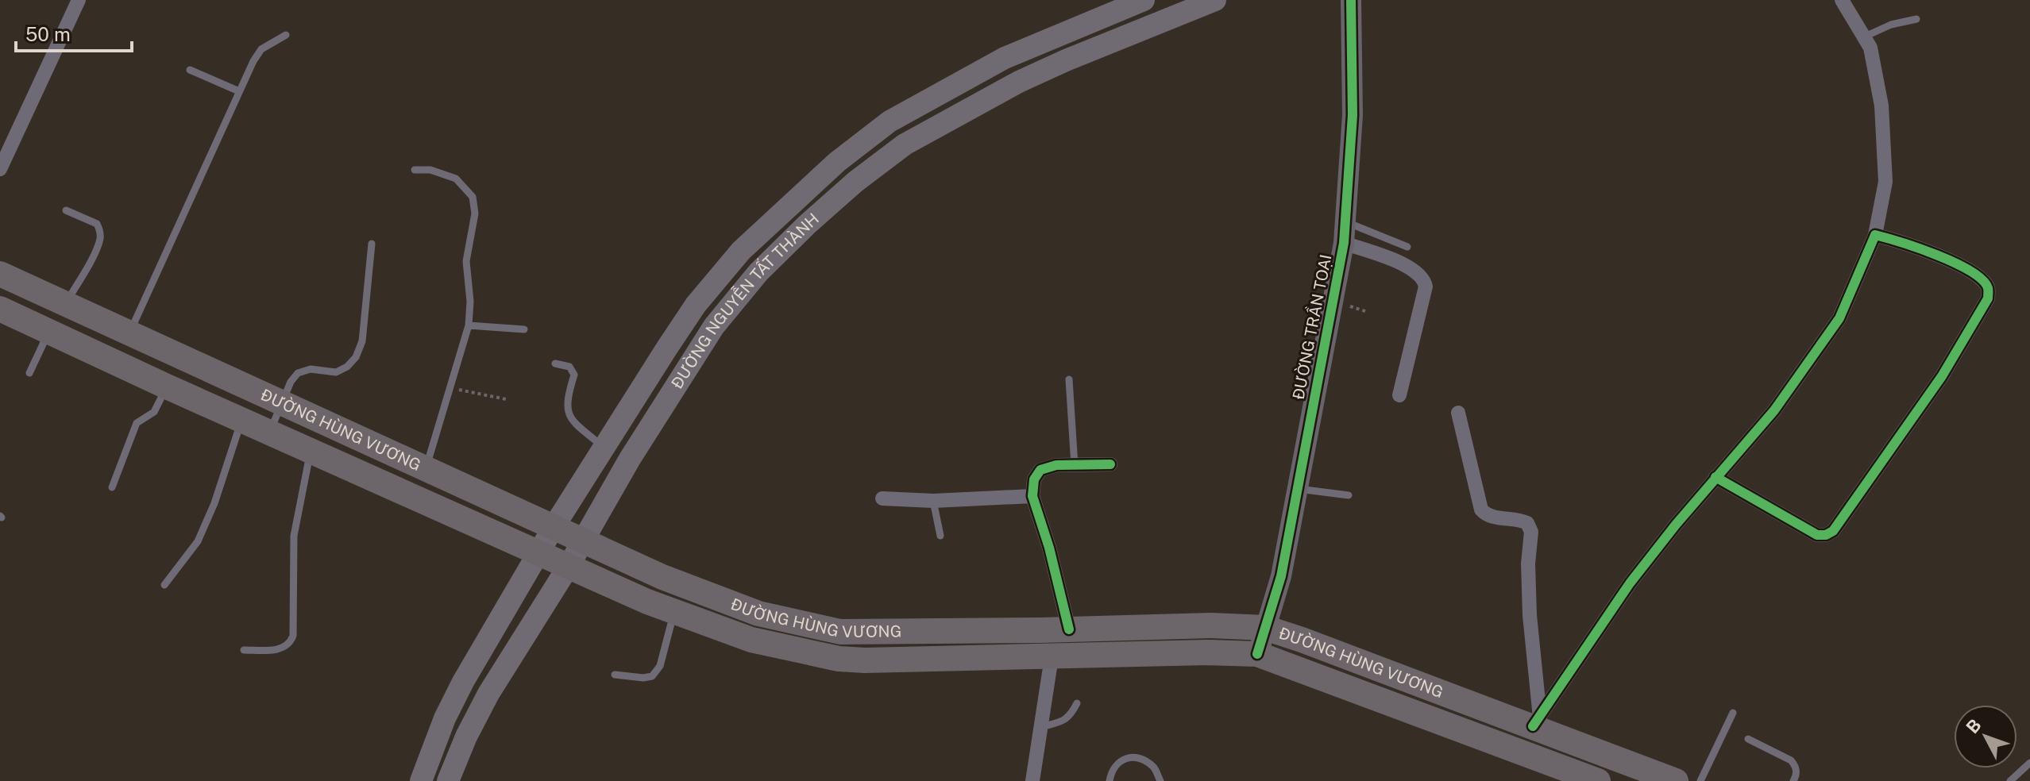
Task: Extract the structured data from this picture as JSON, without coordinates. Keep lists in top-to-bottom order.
{
  "streets": {
    "highway": ["ĐƯỜNG HÙNG VƯƠNG"],
    "main road": ["ĐƯỜNG NGUYỄN TẤT THÀNH"],
    "street": ["ĐƯỜNG TRẦN TOẠI"]
  },
  "crossings": [
    ["ĐƯỜNG NGUYỄN TẤT THÀNH", "ĐƯỜNG HÙNG VƯƠNG"],
    ["ĐƯỜNG TRẦN TOẠI", "ĐƯỜNG HÙNG VƯƠNG"]
  ],
  "scale_bar": "50 m",
  "north": "top left"
}
